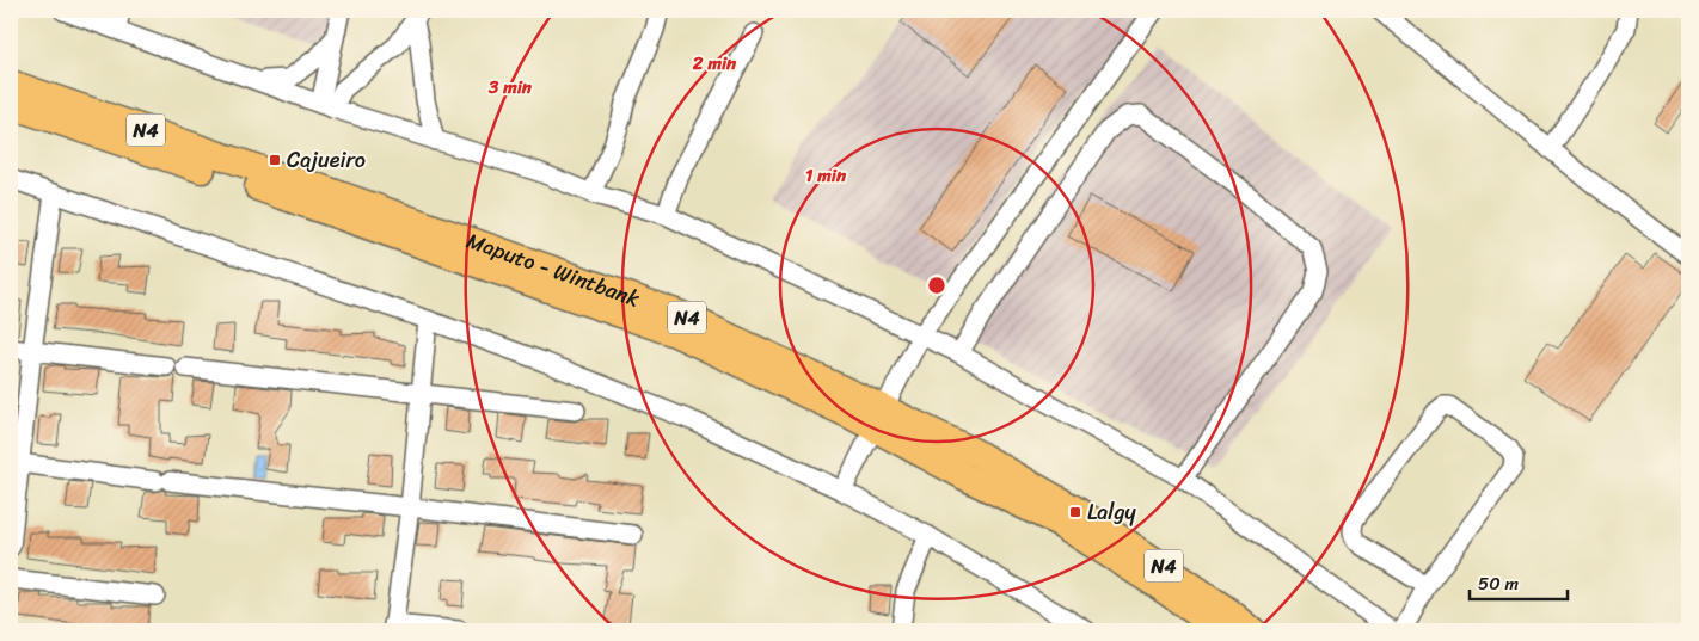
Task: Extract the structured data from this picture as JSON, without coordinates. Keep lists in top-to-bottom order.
{
  "streets": {
    "highway": ["N4", "Maputo - Wintbank"]
  },
  "places": {
    "transit": ["Cajueiro", "Lalgy"]
  },
  "scale_bar": "50 m",
  "rings": ["2 min", "3 min", "1 min"]
}
